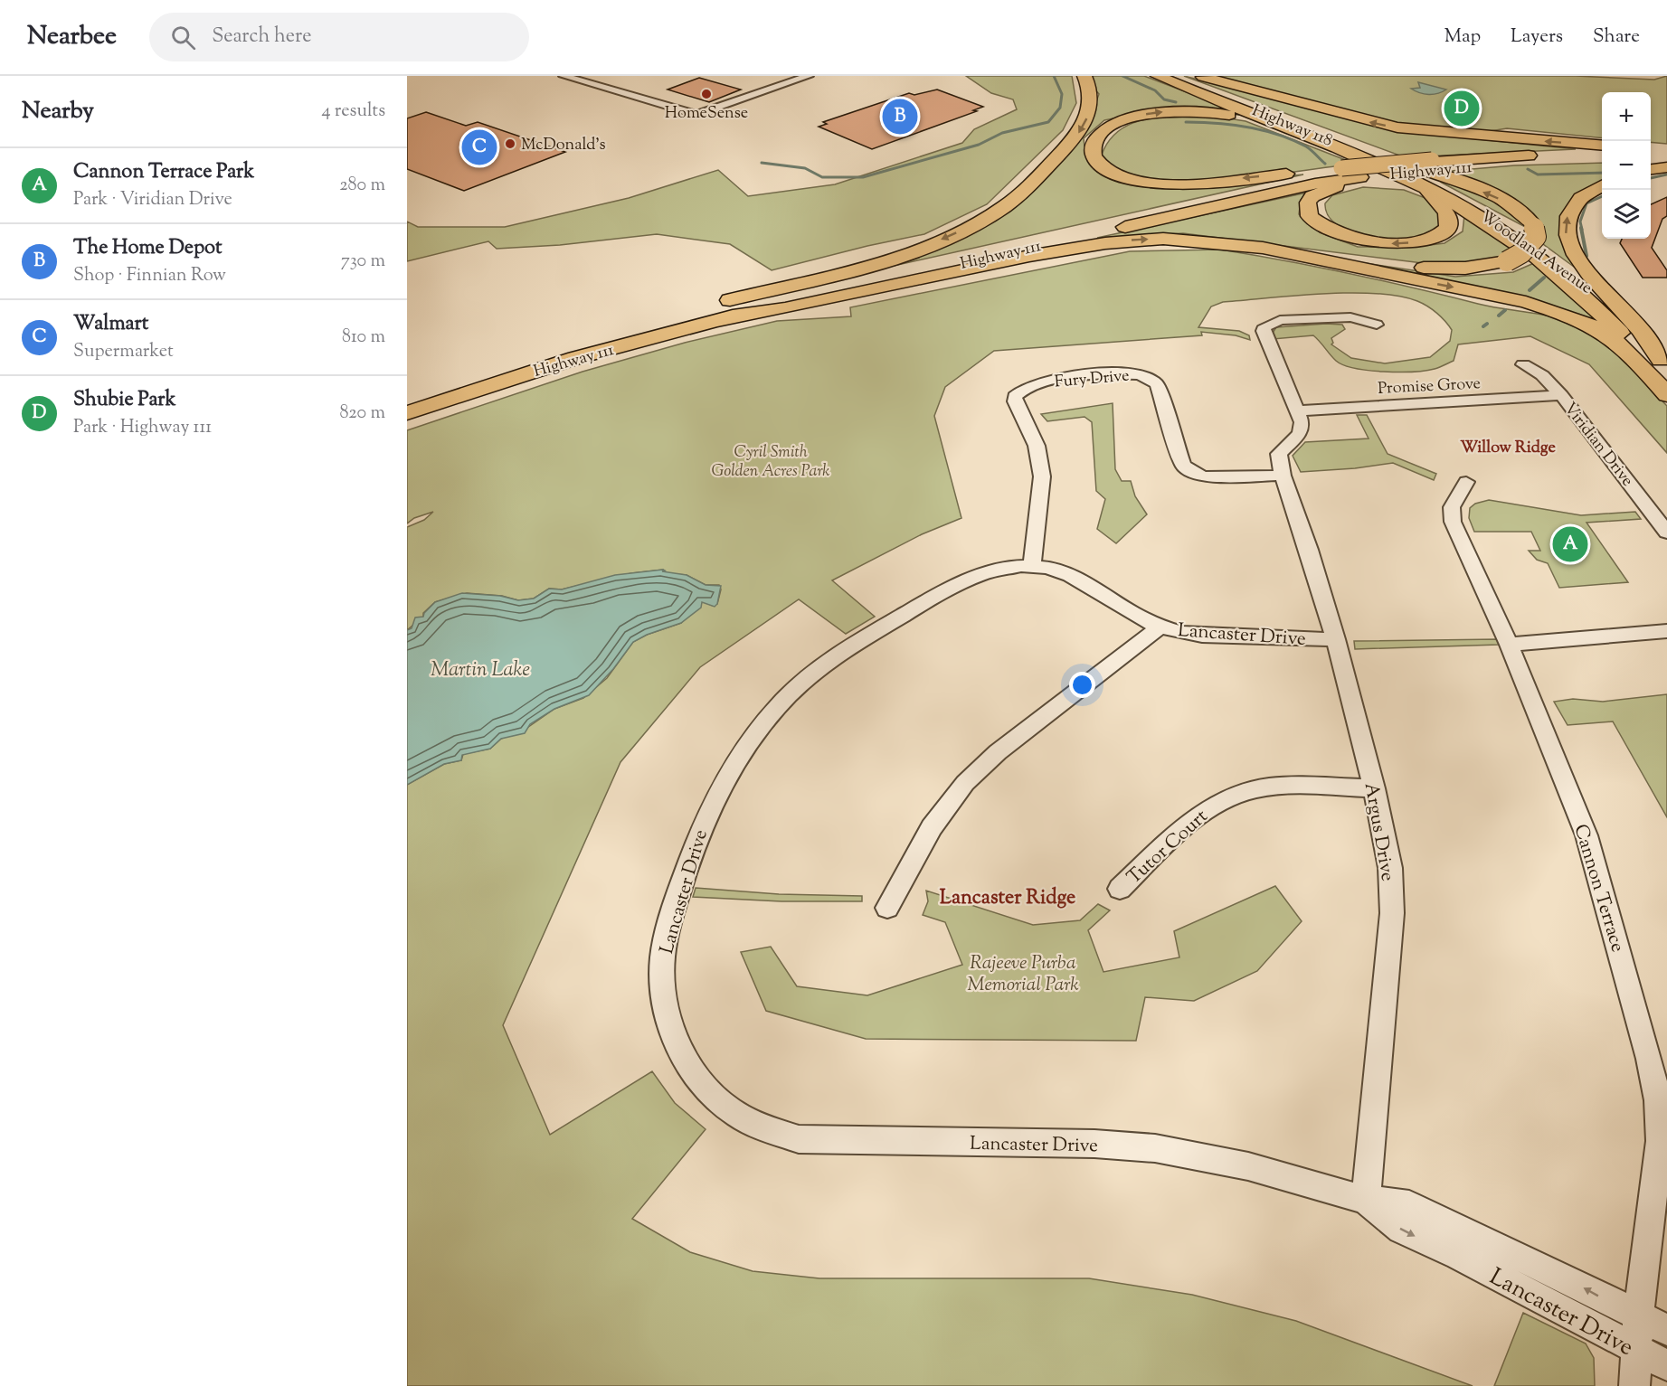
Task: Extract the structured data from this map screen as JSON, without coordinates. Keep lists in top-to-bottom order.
{
  "streets": {
    "highway": ["Highway 118", "Highway 111", "Woodland Avenue"],
    "street": [
      "Fury Drive",
      "Promise Grove",
      "Viridian Drive",
      "Lancaster Drive",
      "Argus Drive",
      "Tutor Court",
      "Cannon Terrace"
    ]
  },
  "crossings": [
    ["Highway 118", "Highway 111"],
    ["Highway 118", "Woodland Avenue"],
    ["Fury Drive", "Lancaster Drive"],
    ["Fury Drive", "Argus Drive"],
    ["Promise Grove", "Viridian Drive"],
    ["Promise Grove", "Argus Drive"],
    ["Lancaster Drive", "Argus Drive"],
    ["Lancaster Drive", "Cannon Terrace"],
    ["Argus Drive", "Tutor Court"]
  ],
  "districts": ["Willow Ridge", "Lancaster Ridge"],
  "water": ["Martin Lake"],
  "parks": ["Cyril Smith Golden Acres Park", "Rajeeve Purba Memorial Park"],
  "places": ["HomeSense", "McDonald's"],
  "page": {
    "header": "Nearbee",
    "search": "Search here",
    "nav": ["Map", "Layers", "Share"],
    "heading": ["Nearby", "4 results"],
    "pins": [
      "D",
      "B",
      "C",
      "A"
    ],
    "map_buttons": ["+", "−"],
    "list": [
      {
        "mark": "A",
        "name": "Cannon Terrace Park",
        "note": "Park · Viridian Drive",
        "value": "280 m"
      },
      {
        "mark": "B",
        "name": "The Home Depot",
        "note": "Shop · Finnian Row",
        "value": "730 m"
      },
      {
        "mark": "C",
        "name": "Walmart",
        "note": "Supermarket",
        "value": "810 m"
      },
      {
        "mark": "D",
        "name": "Shubie Park",
        "note": "Park · Highway 111",
        "value": "820 m"
      }
    ]
  }
}
